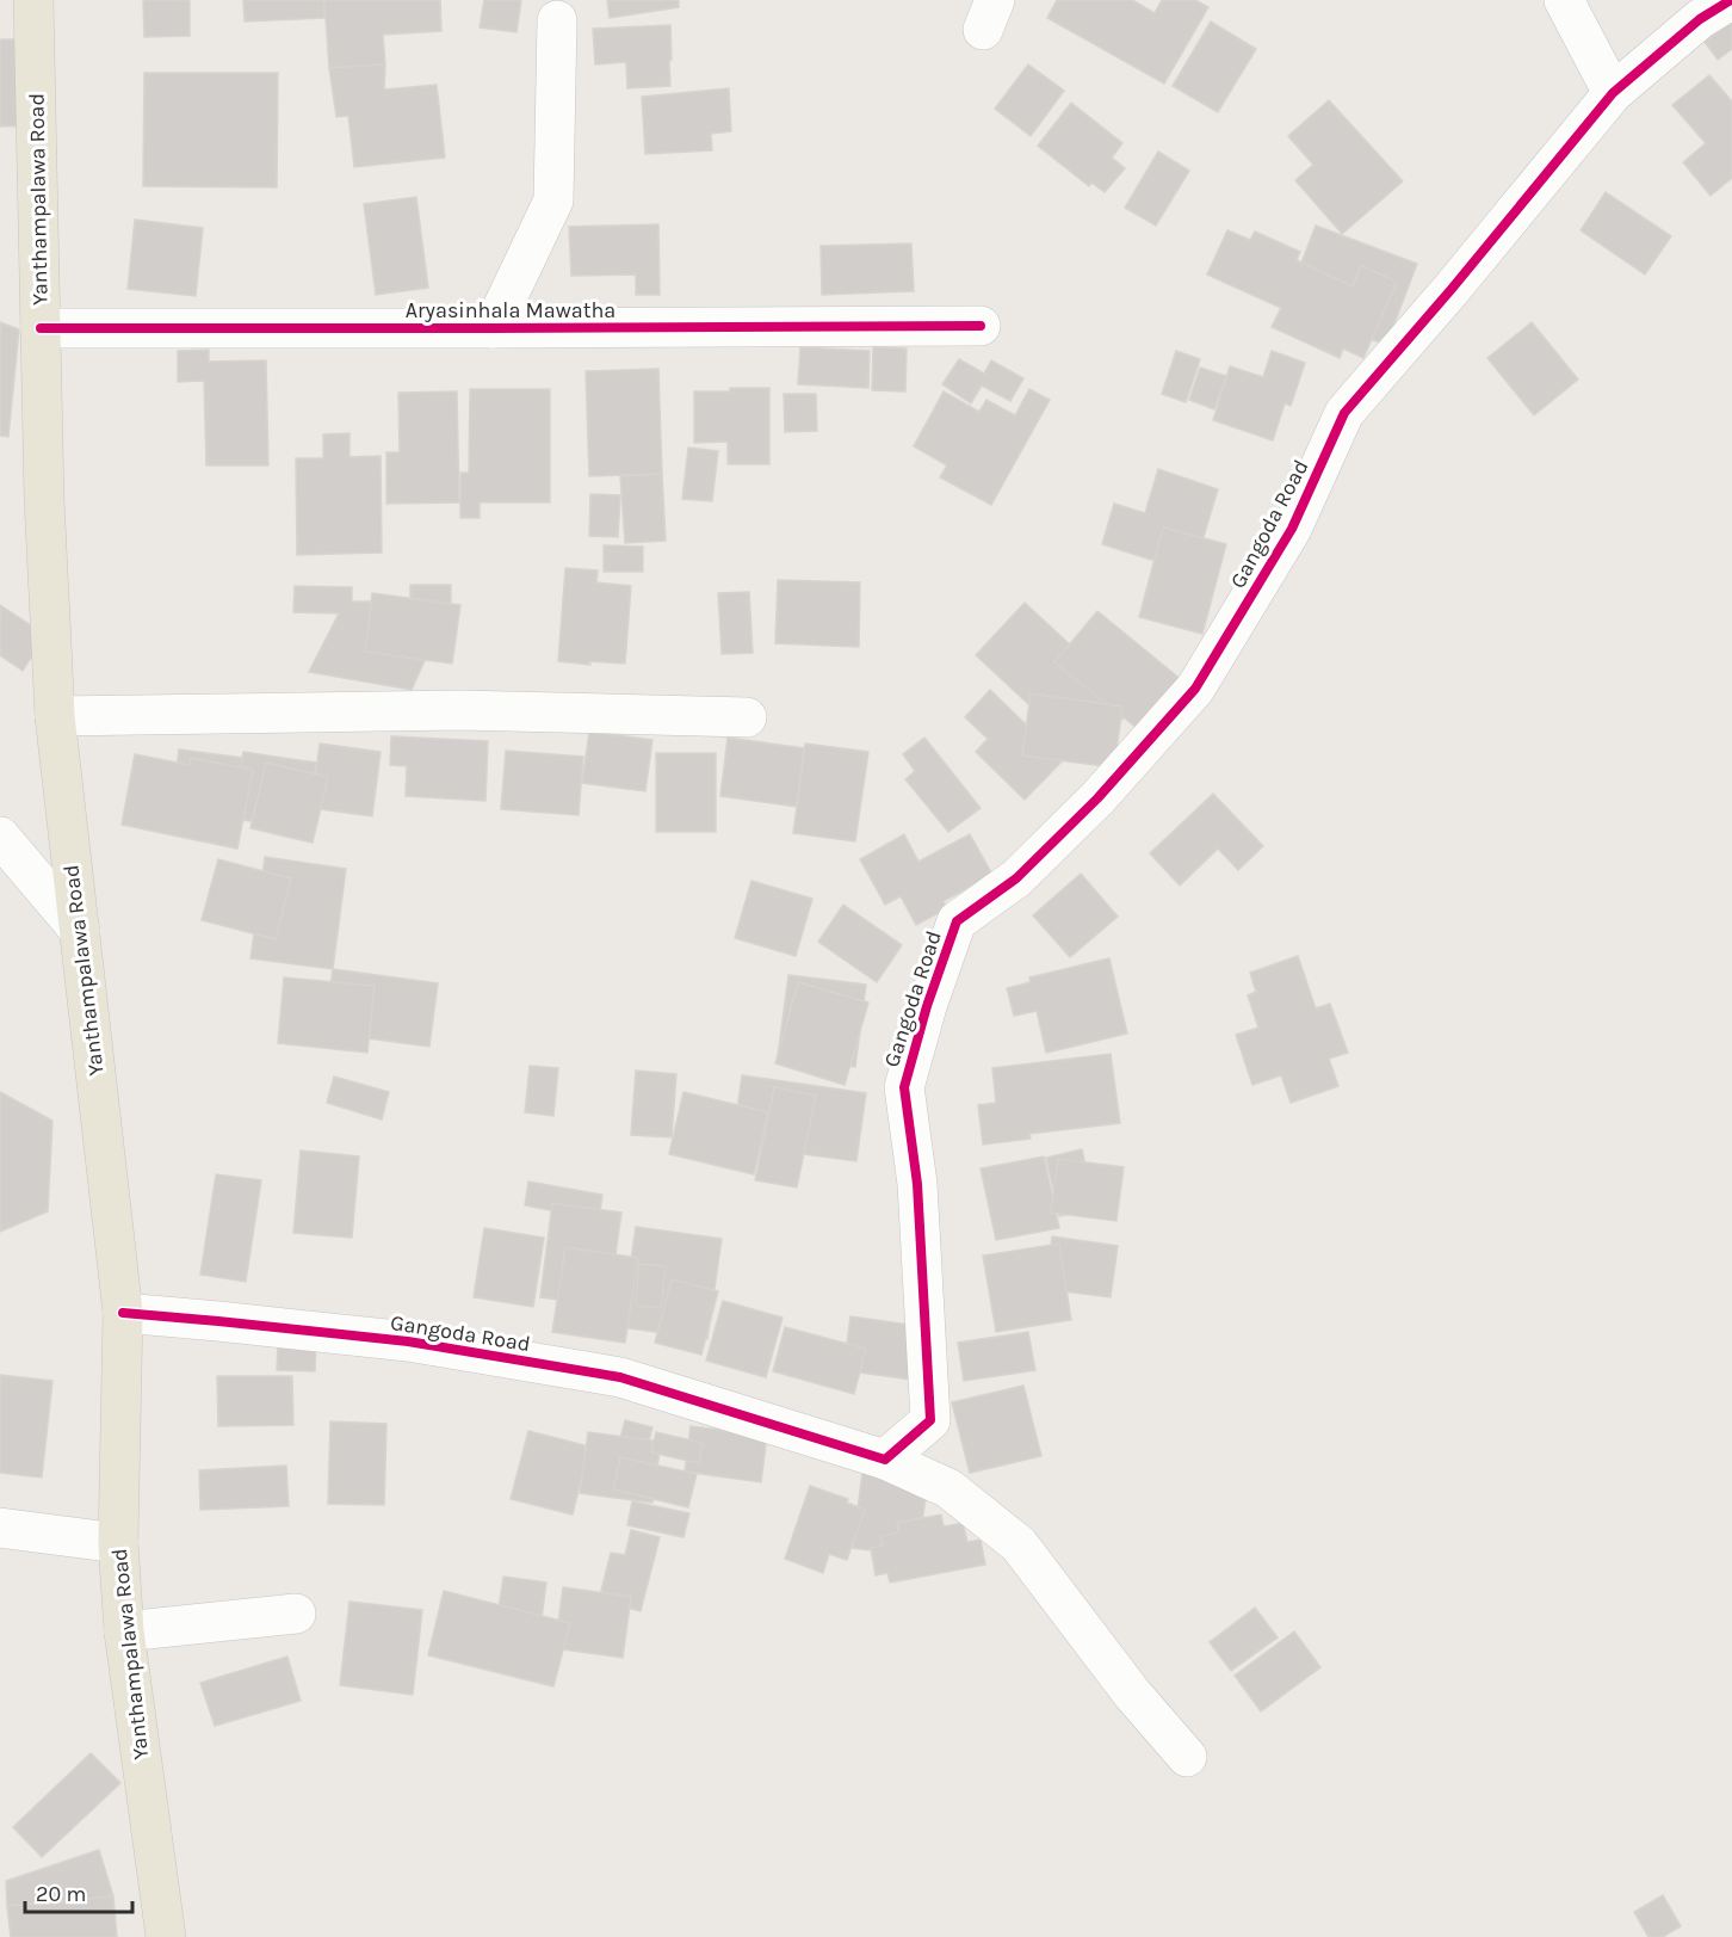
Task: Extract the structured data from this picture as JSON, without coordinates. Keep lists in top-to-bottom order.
{
  "streets": {
    "main road": ["Yanthampalawa Road"],
    "street": ["Aryasinhala Mawatha", "Gangoda Road"]
  },
  "crossings": [
    ["Yanthampalawa Road", "Aryasinhala Mawatha"],
    ["Yanthampalawa Road", "Gangoda Road"]
  ],
  "scale_bar": "20 m"
}
